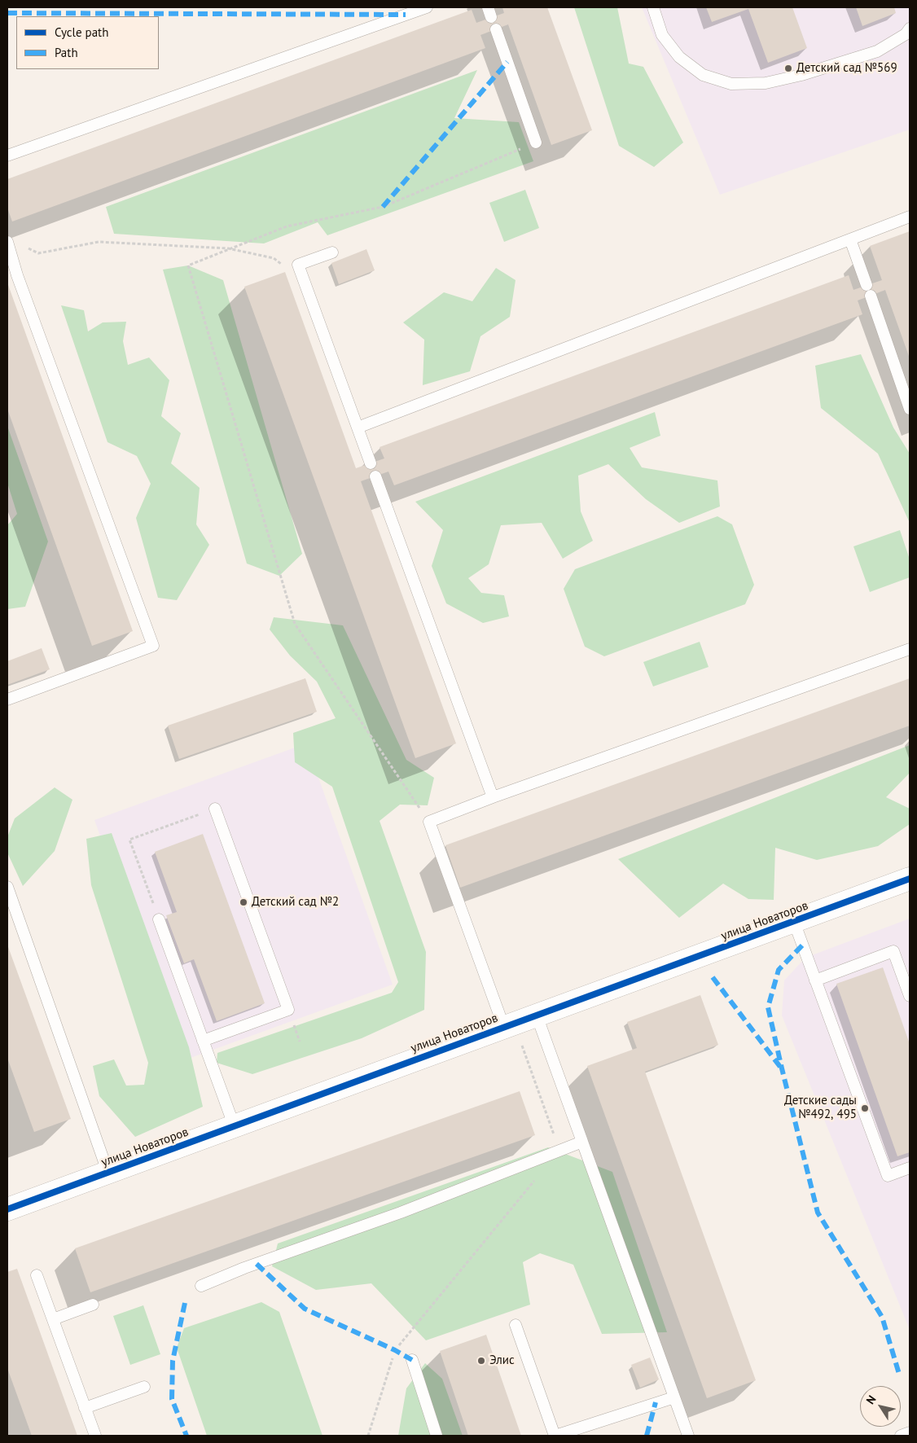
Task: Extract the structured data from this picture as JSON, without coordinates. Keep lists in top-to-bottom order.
{
  "streets": {
    "street": ["улица Новаторов"]
  },
  "places": [
    "Детский сад №569",
    "Детский сад №2",
    "Детские сады №492, 495",
    "Элис"
  ],
  "legend": ["Cycle path", "Path"],
  "north": "top left"
}
